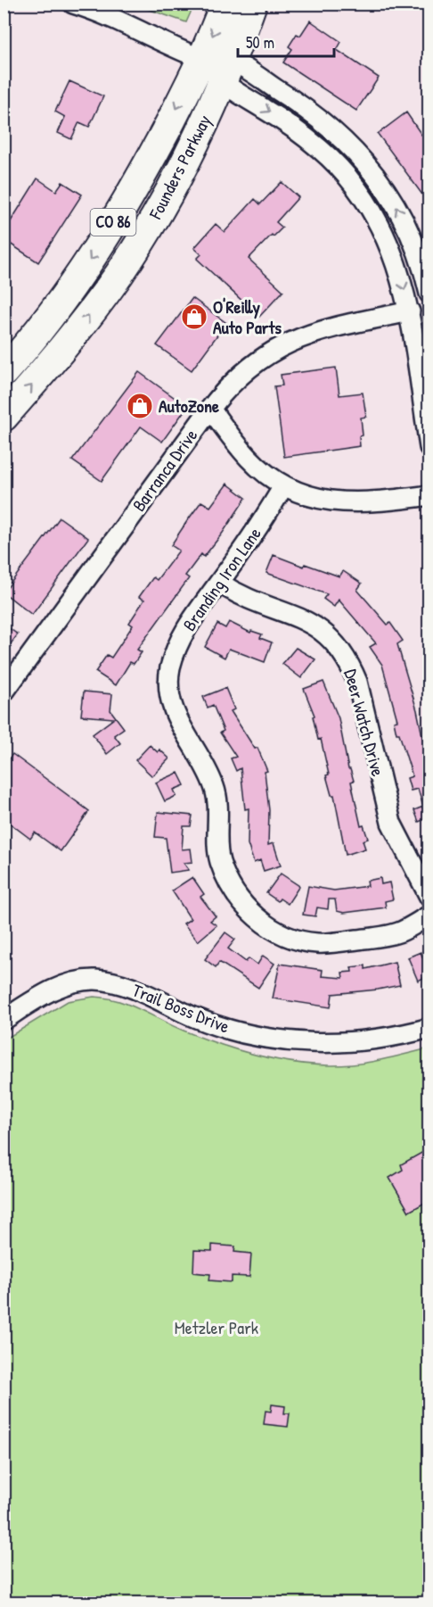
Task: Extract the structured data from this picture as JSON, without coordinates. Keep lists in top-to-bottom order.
{
  "streets": {
    "highway": ["Founders Parkway", "CO 86"],
    "street": [
      "Barranca Drive",
      "Branding Iron Lane",
      "Deer Watch Drive",
      "Trail Boss Drive"
    ]
  },
  "crossings": [
    ["Branding Iron Lane", "Deer Watch Drive"]
  ],
  "parks": ["Metzler Park"],
  "places": {
    "shop": ["O'Reilly Auto Parts", "AutoZone"]
  },
  "scale_bar": "50 m"
}
